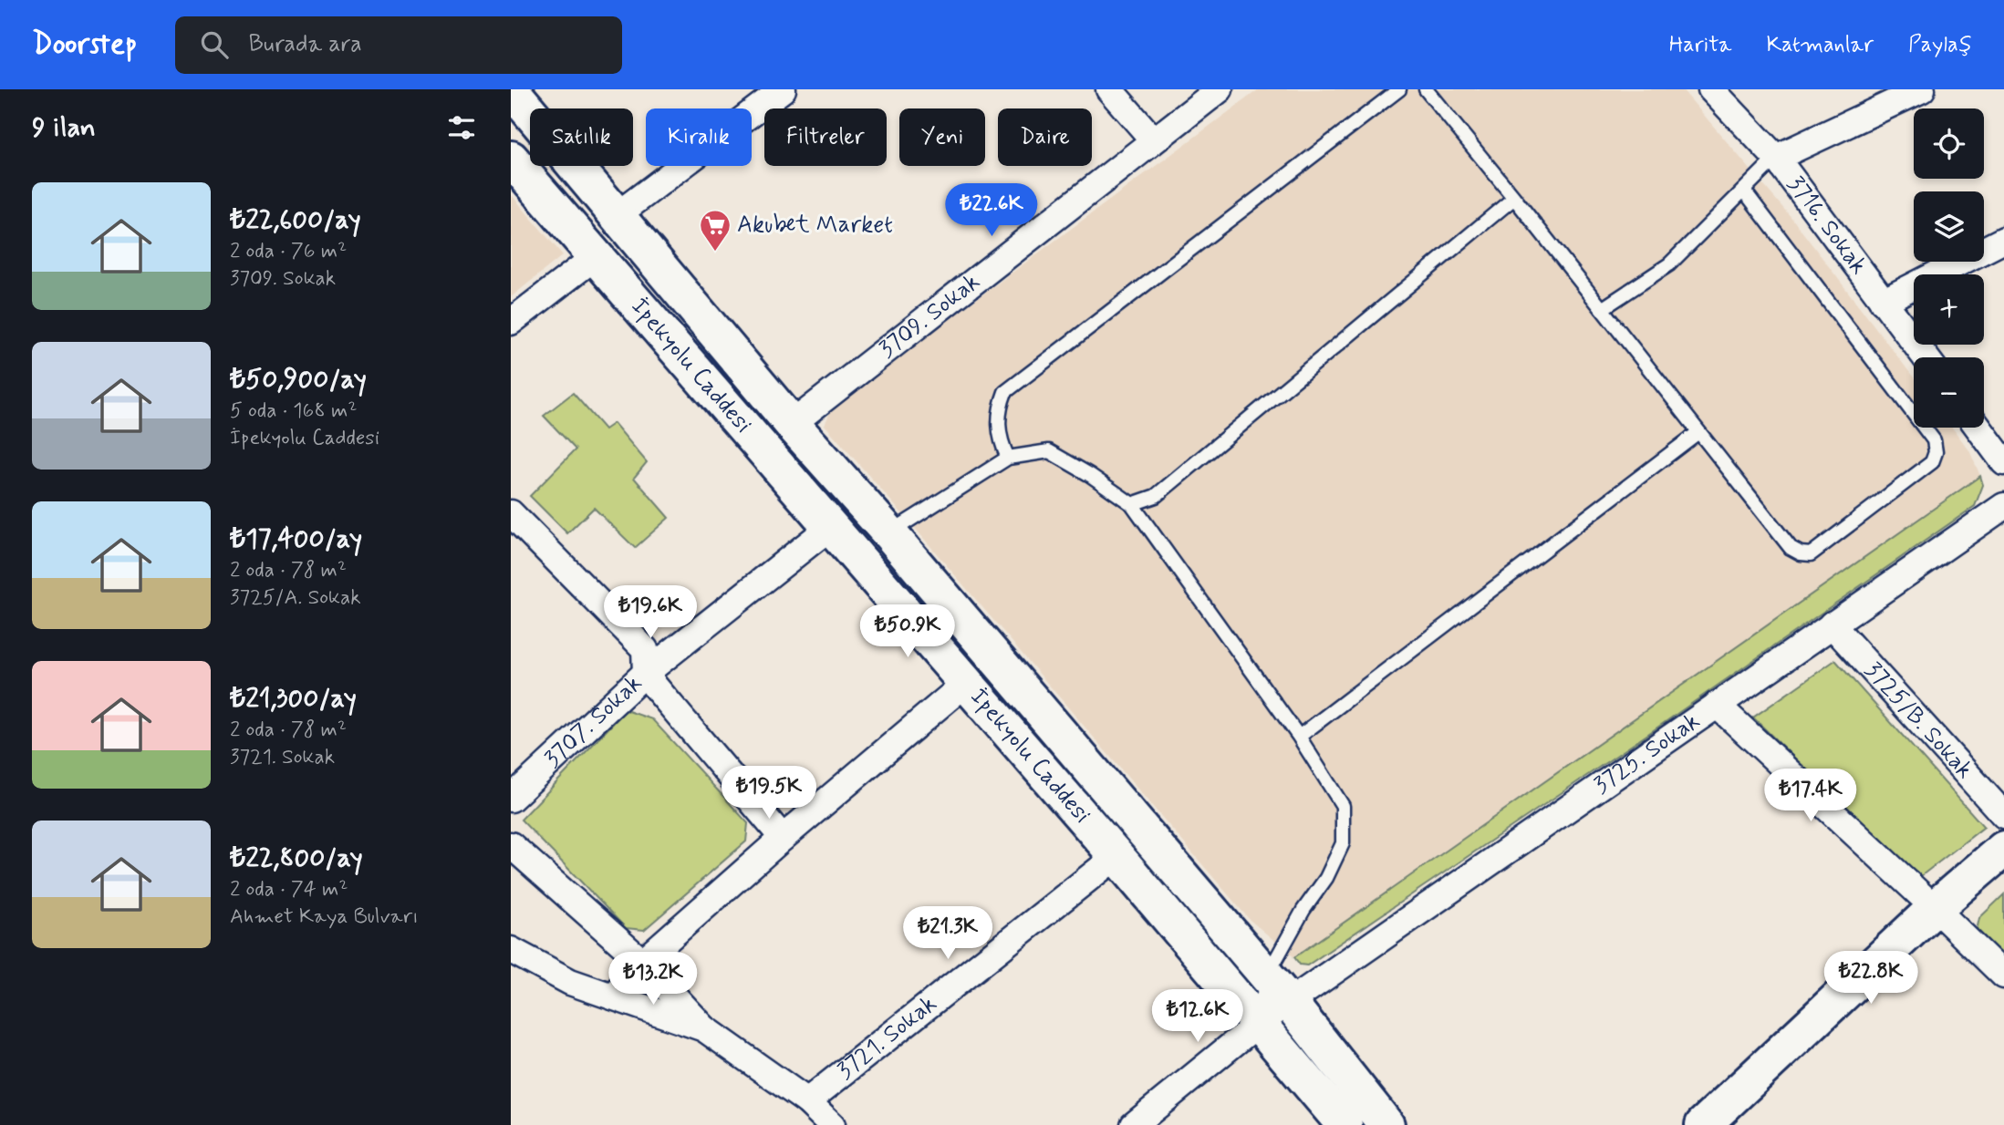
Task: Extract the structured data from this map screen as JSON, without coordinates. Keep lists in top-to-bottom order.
{
  "streets": {
    "street": [
      "3716. Sokak",
      "3709. Sokak",
      "İpekyolu Caddesi",
      "3725/B. Sokak",
      "3707. Sokak",
      "3725. Sokak",
      "3721. Sokak"
    ]
  },
  "crossings": [
    ["İpekyolu Caddesi", "3707. Sokak"],
    ["İpekyolu Caddesi", "3725. Sokak"],
    ["İpekyolu Caddesi", "3721. Sokak"],
    ["3725/B. Sokak", "3725. Sokak"]
  ],
  "places": {
    "supermarket": ["Akubet Market"]
  },
  "page": {
    "header": "Doorstep",
    "search": "Burada ara",
    "nav": ["Harita", "Katmanlar", "Paylaş"],
    "heading": "9 ilan",
    "map_buttons": ["+", "−"],
    "chip": [
      "Satılık",
      "Kiralık",
      "Filtreler",
      "Yeni",
      "Daire"
    ],
    "list": [
      {
        "name": "₺22,600/ay",
        "note": "2 oda · 76 m² · 3709. Sokak"
      },
      {
        "name": "₺50,900/ay",
        "note": "5 oda · 168 m² · İpekyolu Caddesi"
      },
      {
        "name": "₺17,400/ay",
        "note": "2 oda · 78 m² · 3725/A. Sokak"
      },
      {
        "name": "₺21,300/ay",
        "note": "2 oda · 78 m² · 3721. Sokak"
      },
      {
        "name": "₺22,800/ay",
        "note": "2 oda · 74 m² · Ahmet Kaya Bulvarı"
      }
    ],
    "price": [
      "₺22.6K",
      "₺19.6K",
      "₺50.9K",
      "₺19.5K",
      "₺17.4K",
      "₺21.3K",
      "₺22.8K",
      "₺13.2K",
      "₺12.6K"
    ]
  }
}
